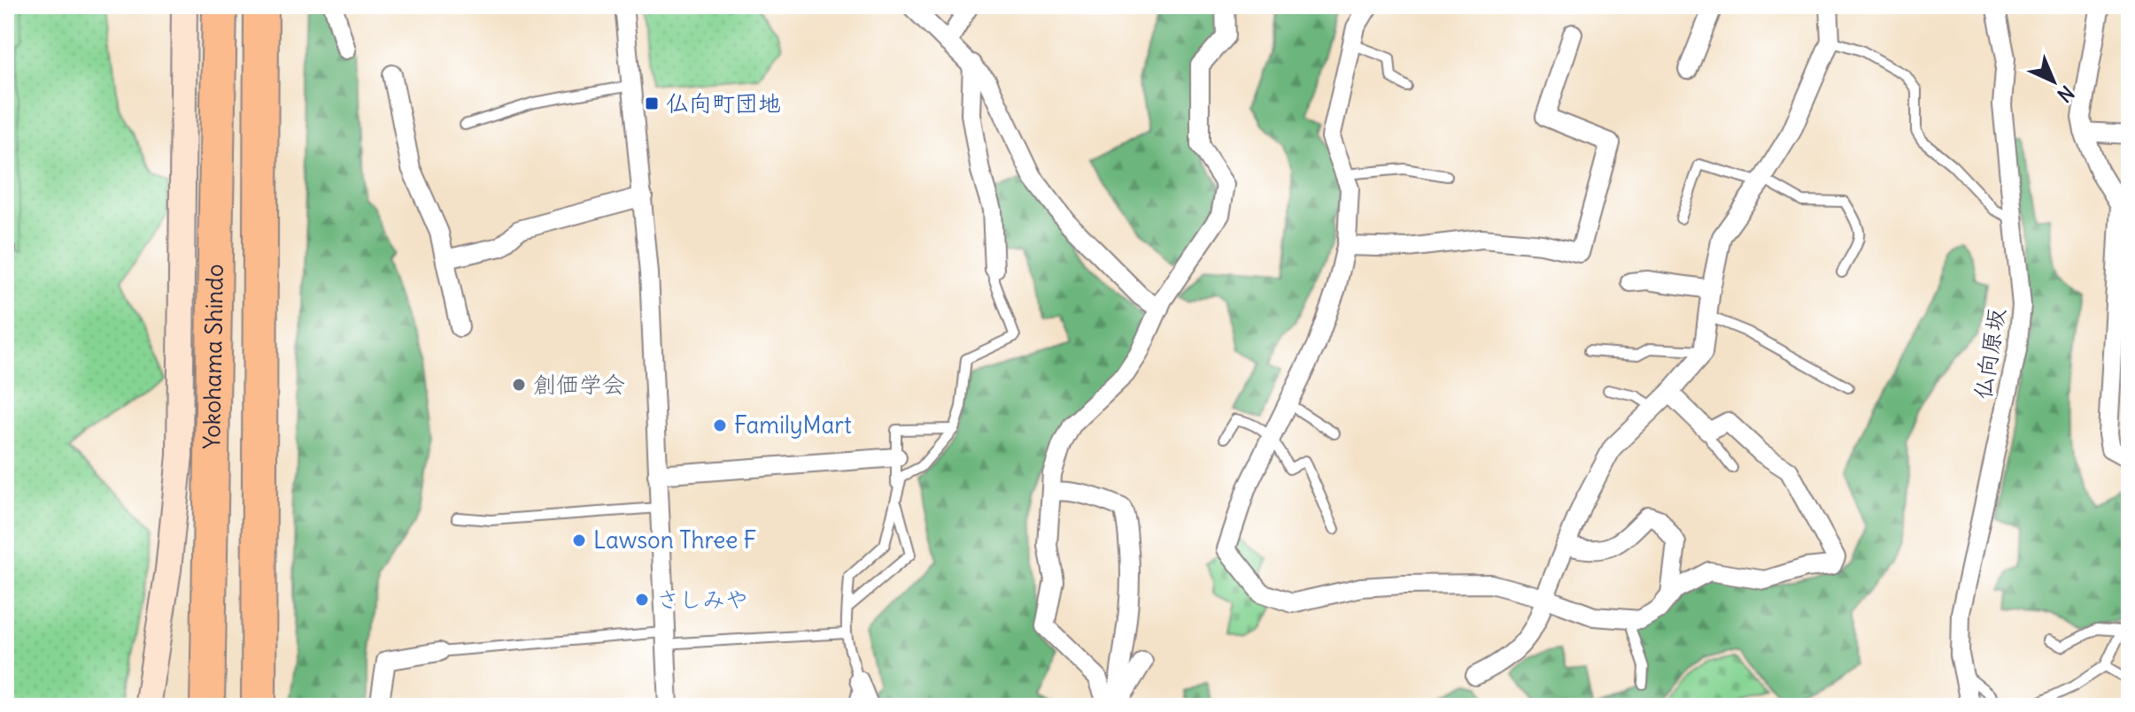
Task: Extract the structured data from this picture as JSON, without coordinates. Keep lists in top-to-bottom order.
{
  "streets": {
    "highway": ["Yokohama Shindo"],
    "street": ["仏向原坂"]
  },
  "places": {
    "transit": ["仏向町団地"],
    "other": [
      "創価学会",
      "FamilyMart",
      "Lawson Three F",
      "さしみや"
    ]
  },
  "north": "bottom right"
}
